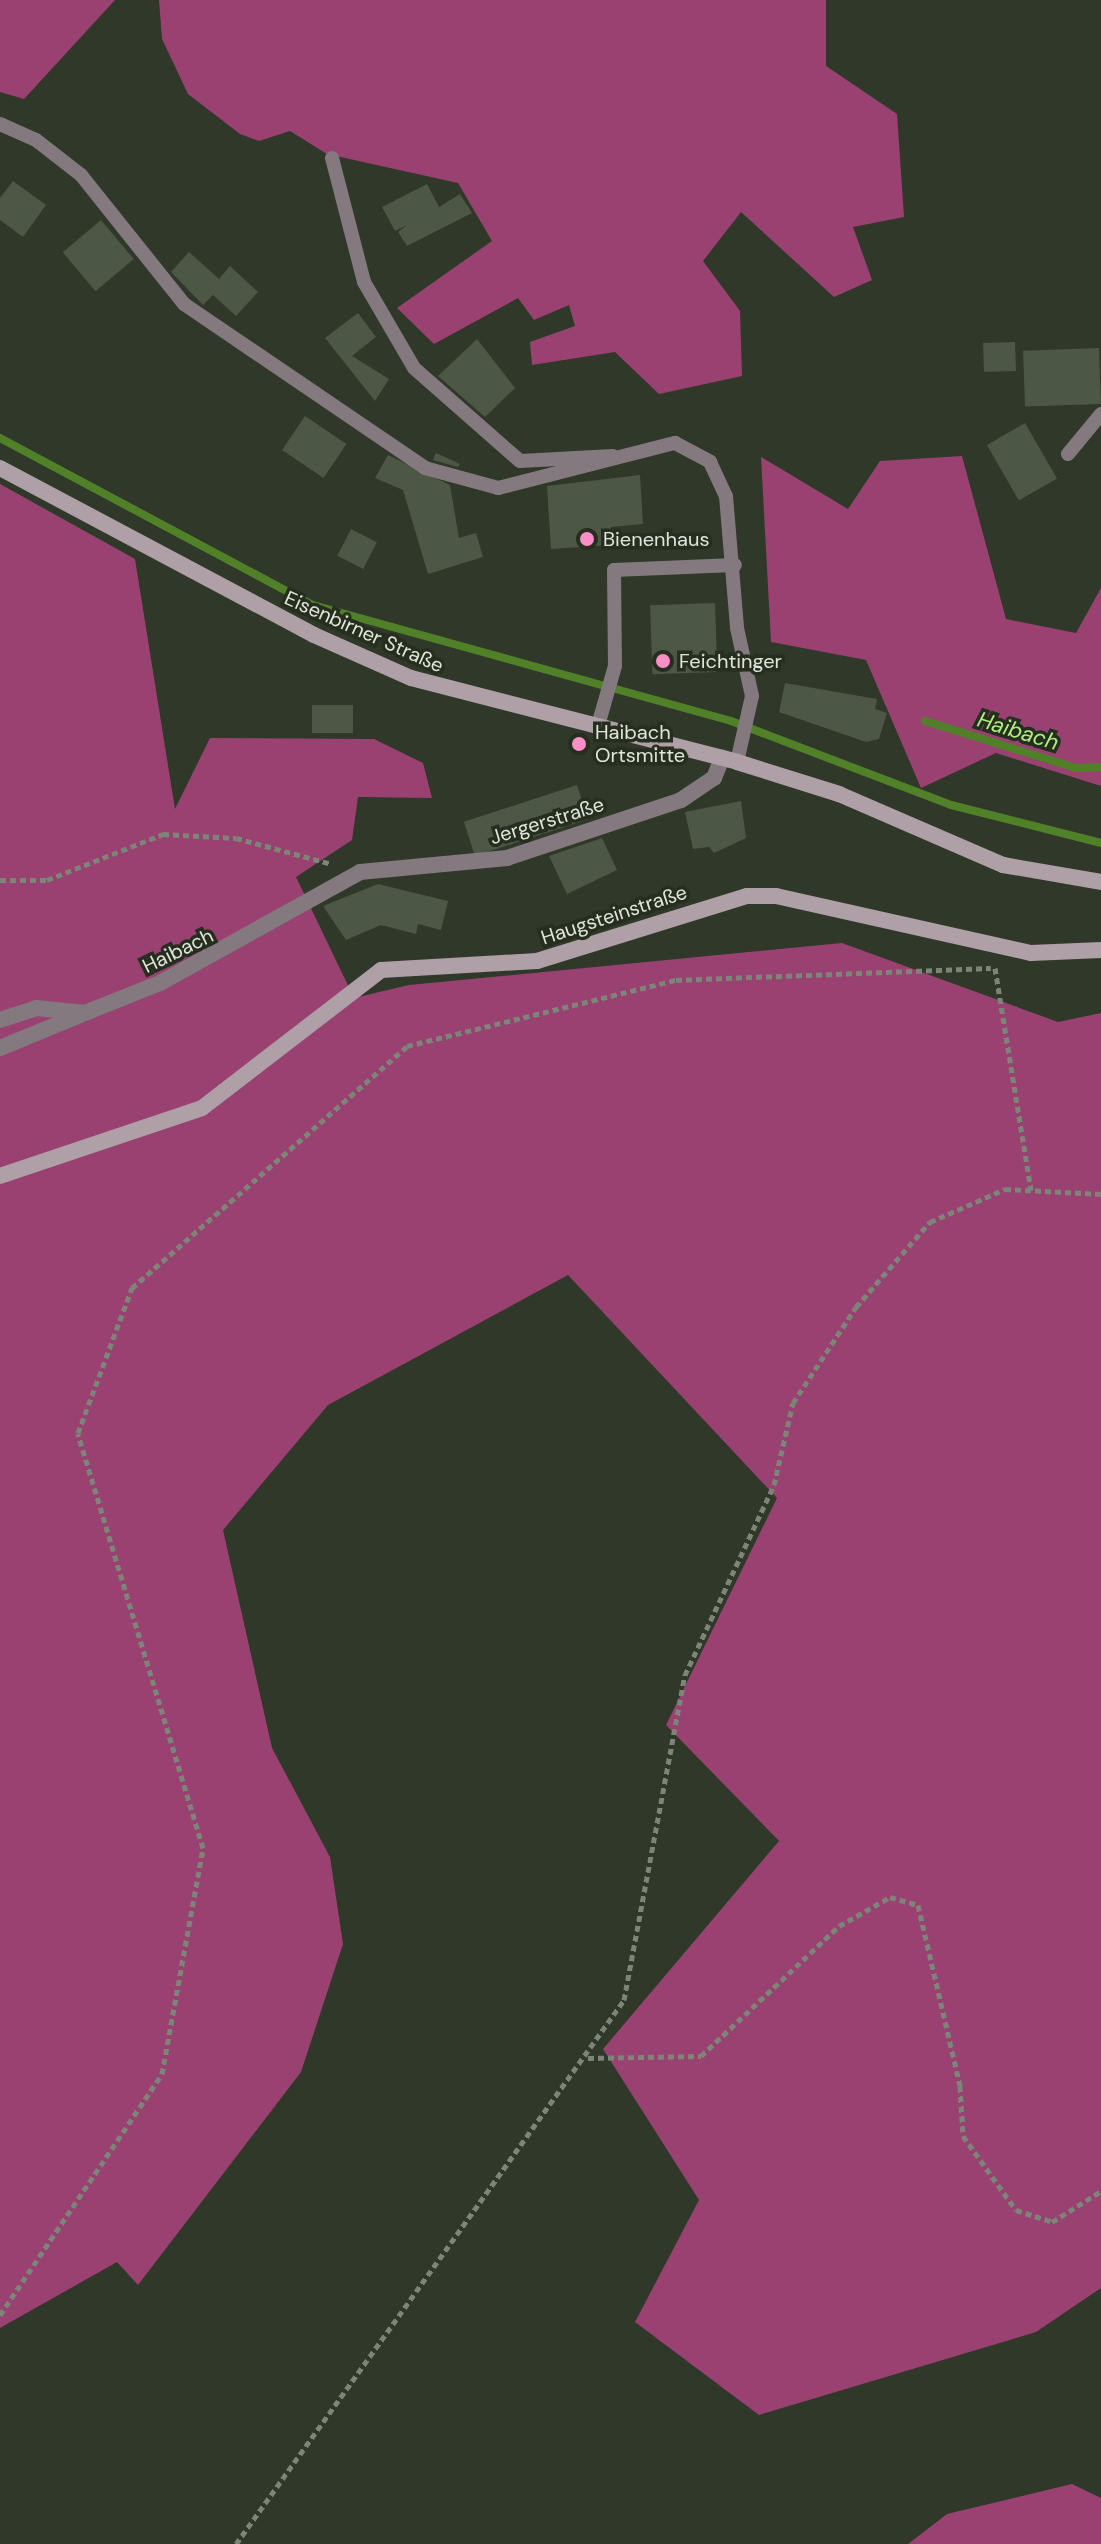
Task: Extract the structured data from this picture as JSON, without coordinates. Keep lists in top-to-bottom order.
{
  "streets": {
    "main road": ["Eisenbirner Straße", "Haugsteinstraße"],
    "street": ["Jergerstraße", "Haibach"]
  },
  "crossings": [
    ["Eisenbirner Straße", "Jergerstraße"],
    ["Jergerstraße", "Haibach"]
  ],
  "water": ["Haibach"],
  "places": ["Bienenhaus", "Feichtinger", "Haibach Ortsmitte"]
}
